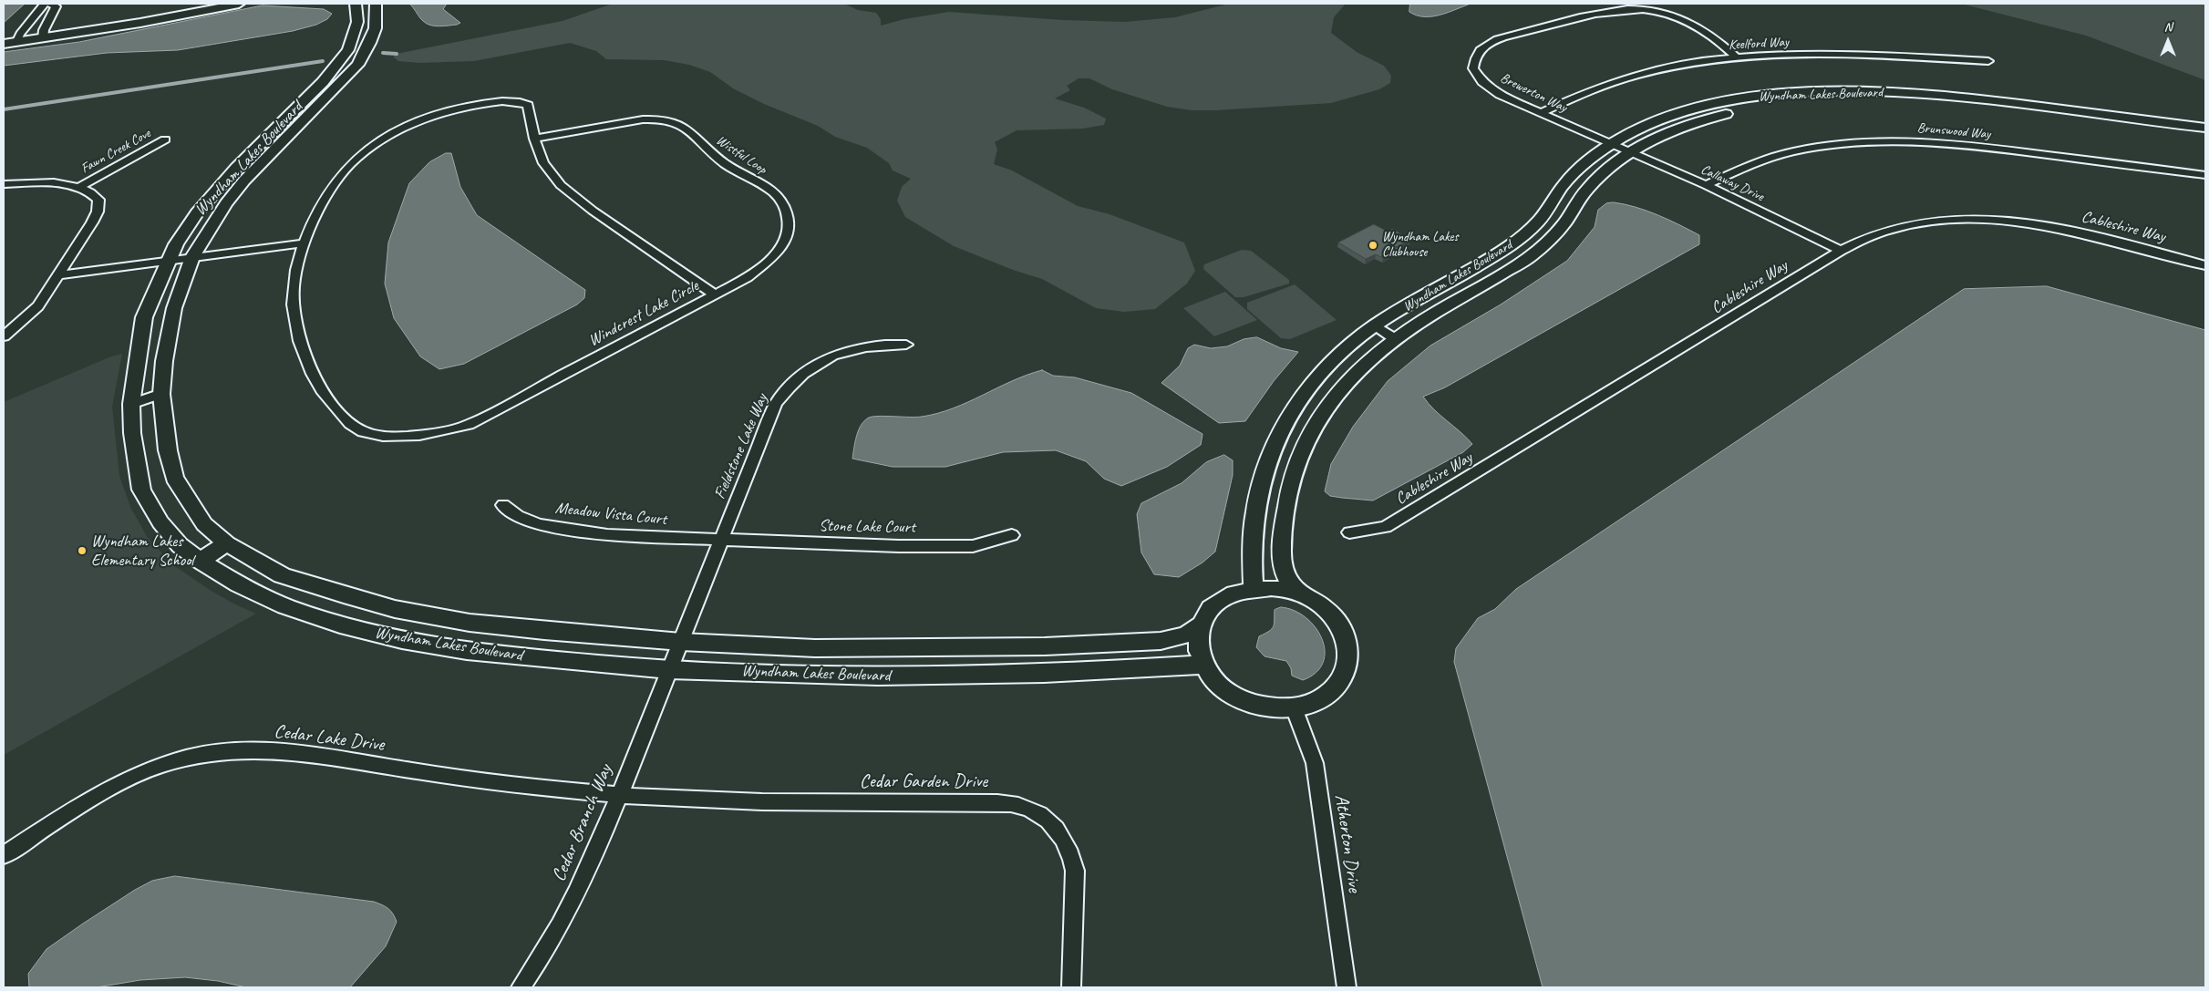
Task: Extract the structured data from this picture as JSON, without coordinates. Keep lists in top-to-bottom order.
{
  "streets": {
    "street": [
      "Keelford Way",
      "Brewerton Way",
      "Wyndham Lakes Boulevard",
      "Brunswood Way",
      "Fawn Creek Cove",
      "Wistful Loop",
      "Callaway Drive",
      "Cableshire Way",
      "Windcrest Lake Circle",
      "Fieldstone Lake Way",
      "Meadow Vista Court",
      "Stone Lake Court",
      "Cedar Lake Drive",
      "Cedar Garden Drive",
      "Cedar Branch Way",
      "Atherton Drive"
    ]
  },
  "crossings": [
    ["Keelford Way", "Brewerton Way"],
    ["Brewerton Way", "Wyndham Lakes Boulevard"],
    ["Brewerton Way", "Callaway Drive"],
    ["Wyndham Lakes Boulevard", "Callaway Drive"],
    ["Wyndham Lakes Boulevard", "Fieldstone Lake Way"],
    ["Wyndham Lakes Boulevard", "Cedar Branch Way"],
    ["Wyndham Lakes Boulevard", "Atherton Drive"],
    ["Brunswood Way", "Callaway Drive"],
    ["Wistful Loop", "Windcrest Lake Circle"],
    ["Callaway Drive", "Cableshire Way"],
    ["Fieldstone Lake Way", "Meadow Vista Court"],
    ["Fieldstone Lake Way", "Stone Lake Court"],
    ["Fieldstone Lake Way", "Cedar Branch Way"],
    ["Meadow Vista Court", "Stone Lake Court"],
    ["Cedar Lake Drive", "Cedar Garden Drive"],
    ["Cedar Lake Drive", "Cedar Branch Way"],
    ["Cedar Garden Drive", "Cedar Branch Way"]
  ],
  "places": ["Wyndham Lakes Clubhouse", "Wyndham Lakes Elementary School"],
  "north": "top"
}
